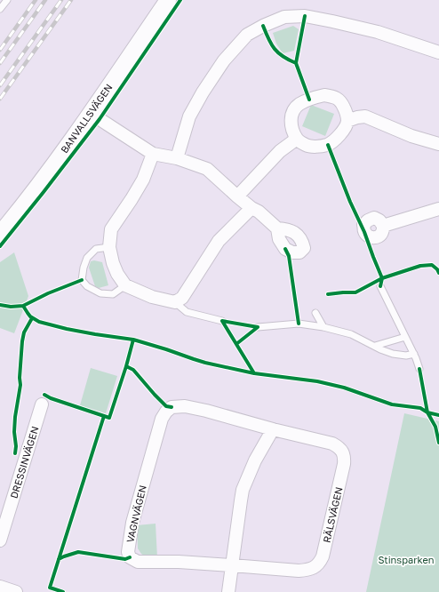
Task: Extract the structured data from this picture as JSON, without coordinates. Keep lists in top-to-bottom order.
{
  "streets": {
    "street": [
      "BANVALLSVÄGEN",
      "DRESSINVÄGEN",
      "VAGNVÄGEN",
      "RÄLSVÄGEN"
    ]
  },
  "crossings": [
    ["VAGNVÄGEN", "RÄLSVÄGEN"]
  ],
  "parks": ["Stinsparken"]
}
